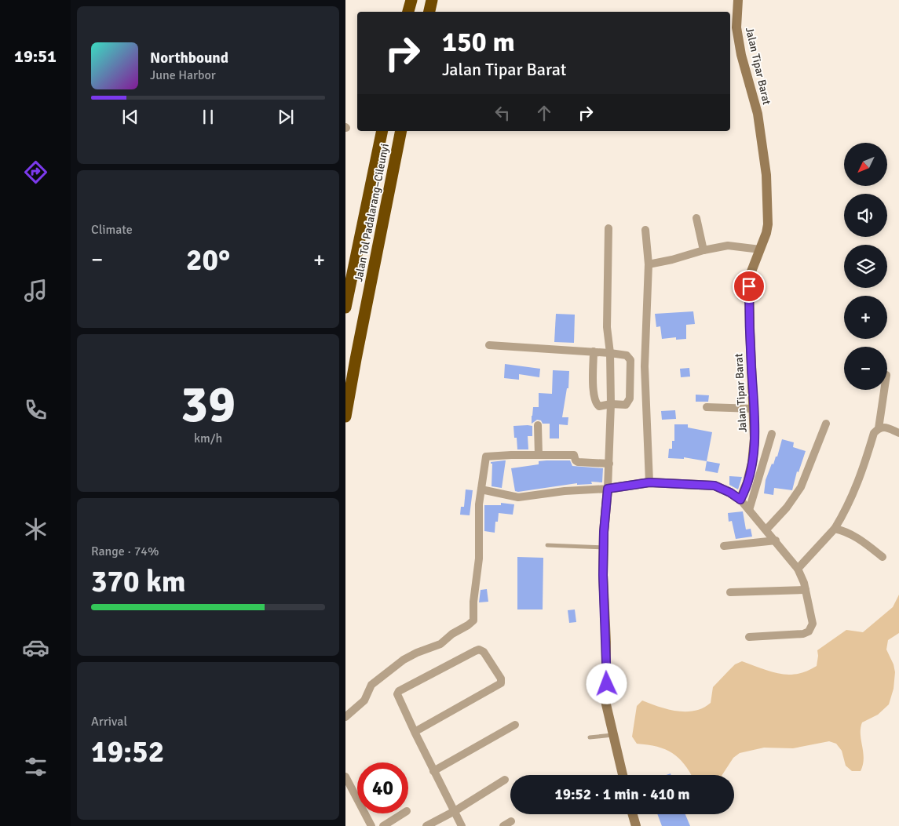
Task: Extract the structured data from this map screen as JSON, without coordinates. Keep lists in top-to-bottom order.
{
  "streets": {
    "highway": ["Jalan Tol Padalarang–Cileunyi"],
    "street": ["Jalan Tipar Barat"]
  },
  "north": "bottom left",
  "page": {
    "tabs": "19:51",
    "turn": ["150 m", "Jalan Tipar Barat"],
    "song": ["Northbound", "June Harbor"],
    "map_buttons": ["+", "−"],
    "tile": [
      "Climate",
      ["39", "km/h"],
      ["Range · 74%", "370 km"],
      ["Arrival", "19:52"]
    ],
    "heat": ["−", "20°", "+"],
    "limit": "40",
    "trip": "19:52 · 1 min · 410 m"
  }
}
